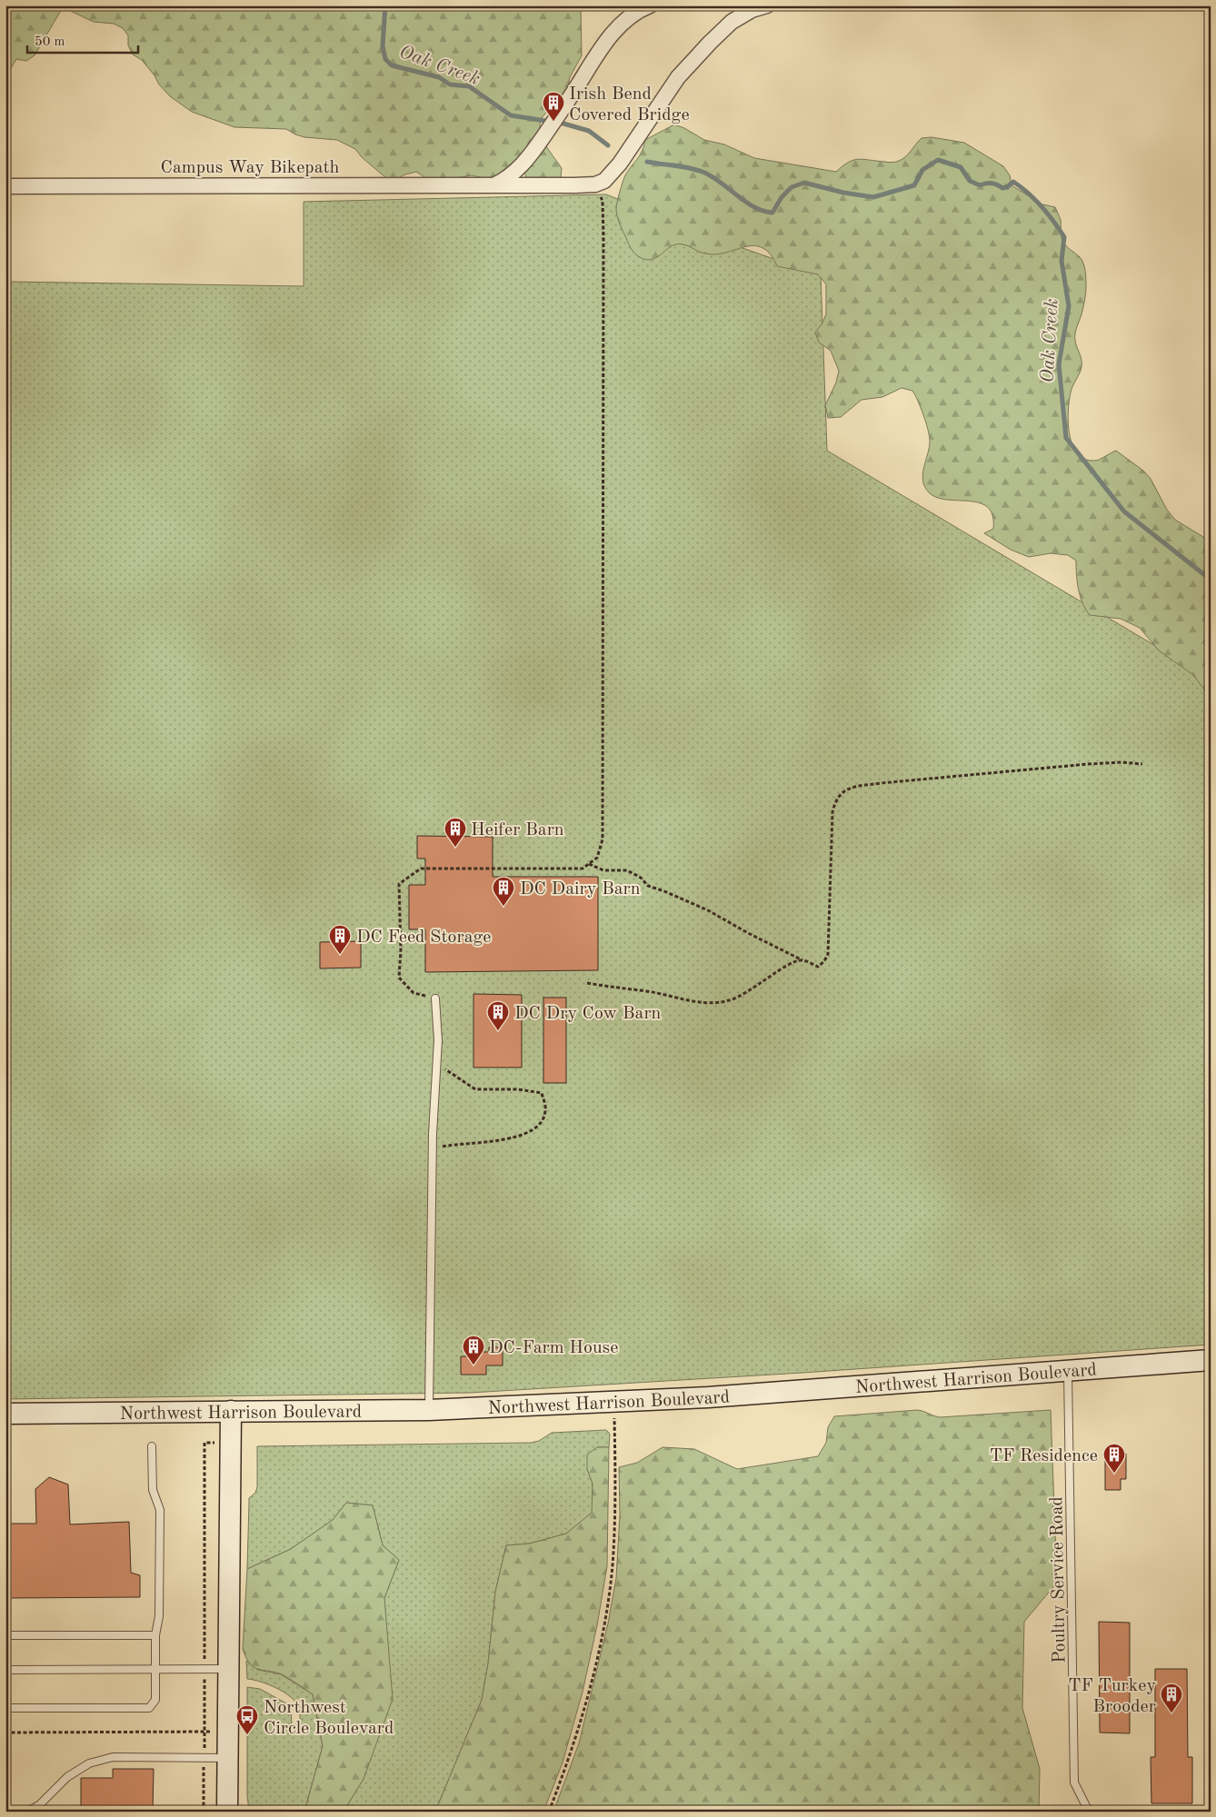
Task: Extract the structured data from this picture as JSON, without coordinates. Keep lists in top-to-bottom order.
{
  "streets": {
    "main road": ["Northwest Harrison Boulevard"],
    "street": ["Campus Way Bikepath"],
    "lane": ["Poultry Service Road"]
  },
  "crossings": [
    ["Northwest Harrison Boulevard", "Poultry Service Road"]
  ],
  "water": ["Oak Creek"],
  "places": {
    "building": [
      "Irish Bend Covered Bridge",
      "Heifer Barn",
      "DC Dairy Barn",
      "DC Feed Storage",
      "DC Dry Cow Barn",
      "DC-Farm House",
      "TF Residence",
      "TF Turkey Brooder"
    ],
    "bus stop": ["Northwest Circle Boulevard"]
  },
  "scale_bar": "50 m"
}
